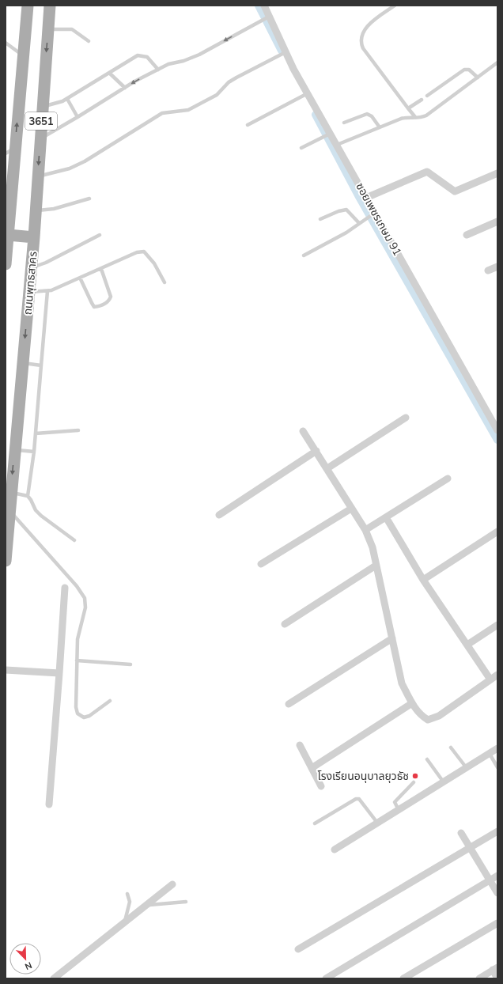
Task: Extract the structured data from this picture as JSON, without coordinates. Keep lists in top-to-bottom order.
{
  "streets": {
    "main road": ["3651", "ถนนพุทธสาคร"],
    "street": ["ซอยเพชรเกษม 91"]
  },
  "places": ["โรงเรียนอนุบาลยุวธัช"],
  "north": "bottom right"
}
